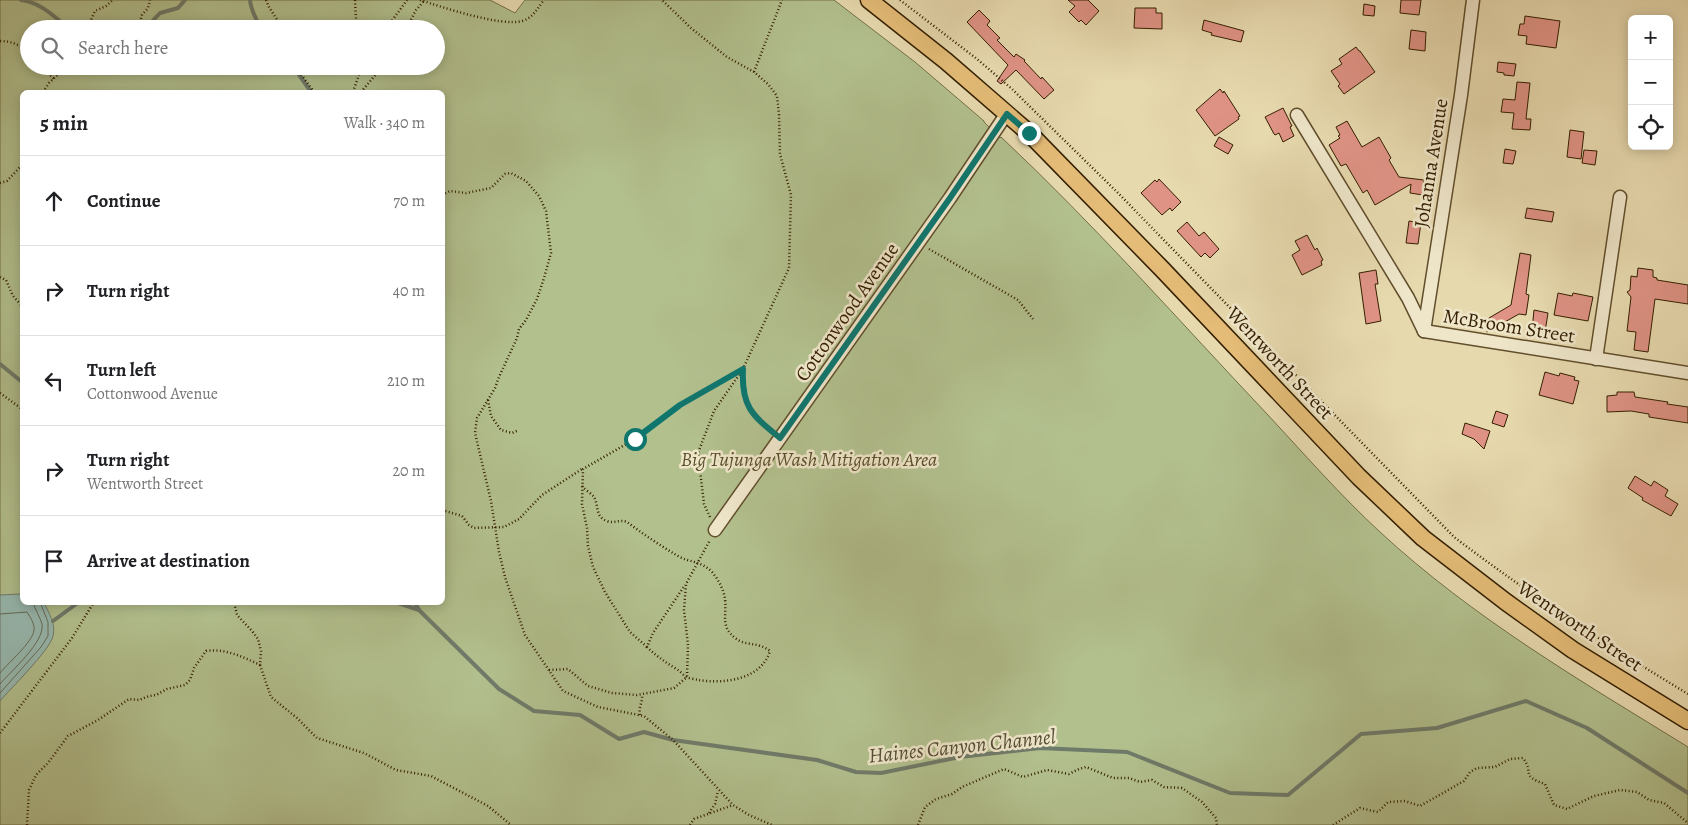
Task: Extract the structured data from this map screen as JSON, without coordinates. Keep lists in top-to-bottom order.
{
  "streets": {
    "main road": ["Wentworth Street"],
    "street": ["Johanna Avenue", "Cottonwood Avenue", "McBroom Street"]
  },
  "crossings": [
    ["Johanna Avenue", "McBroom Street"],
    ["Cottonwood Avenue", "Wentworth Street"]
  ],
  "water": ["Haines Canyon Channel"],
  "parks": ["Big Tujunga Wash Mitigation Area"],
  "page": {
    "map_buttons": ["+", "−"],
    "search": "Search here",
    "heading": ["5 min", "Walk · 340 m"],
    "list": [
      ["Continue", "70 m"],
      ["Turn right", "40 m"],
      ["Turn left", "Cottonwood Avenue", "210 m"],
      ["Turn right", "Wentworth Street", "20 m"],
      "Arrive at destination"
    ]
  }
}
